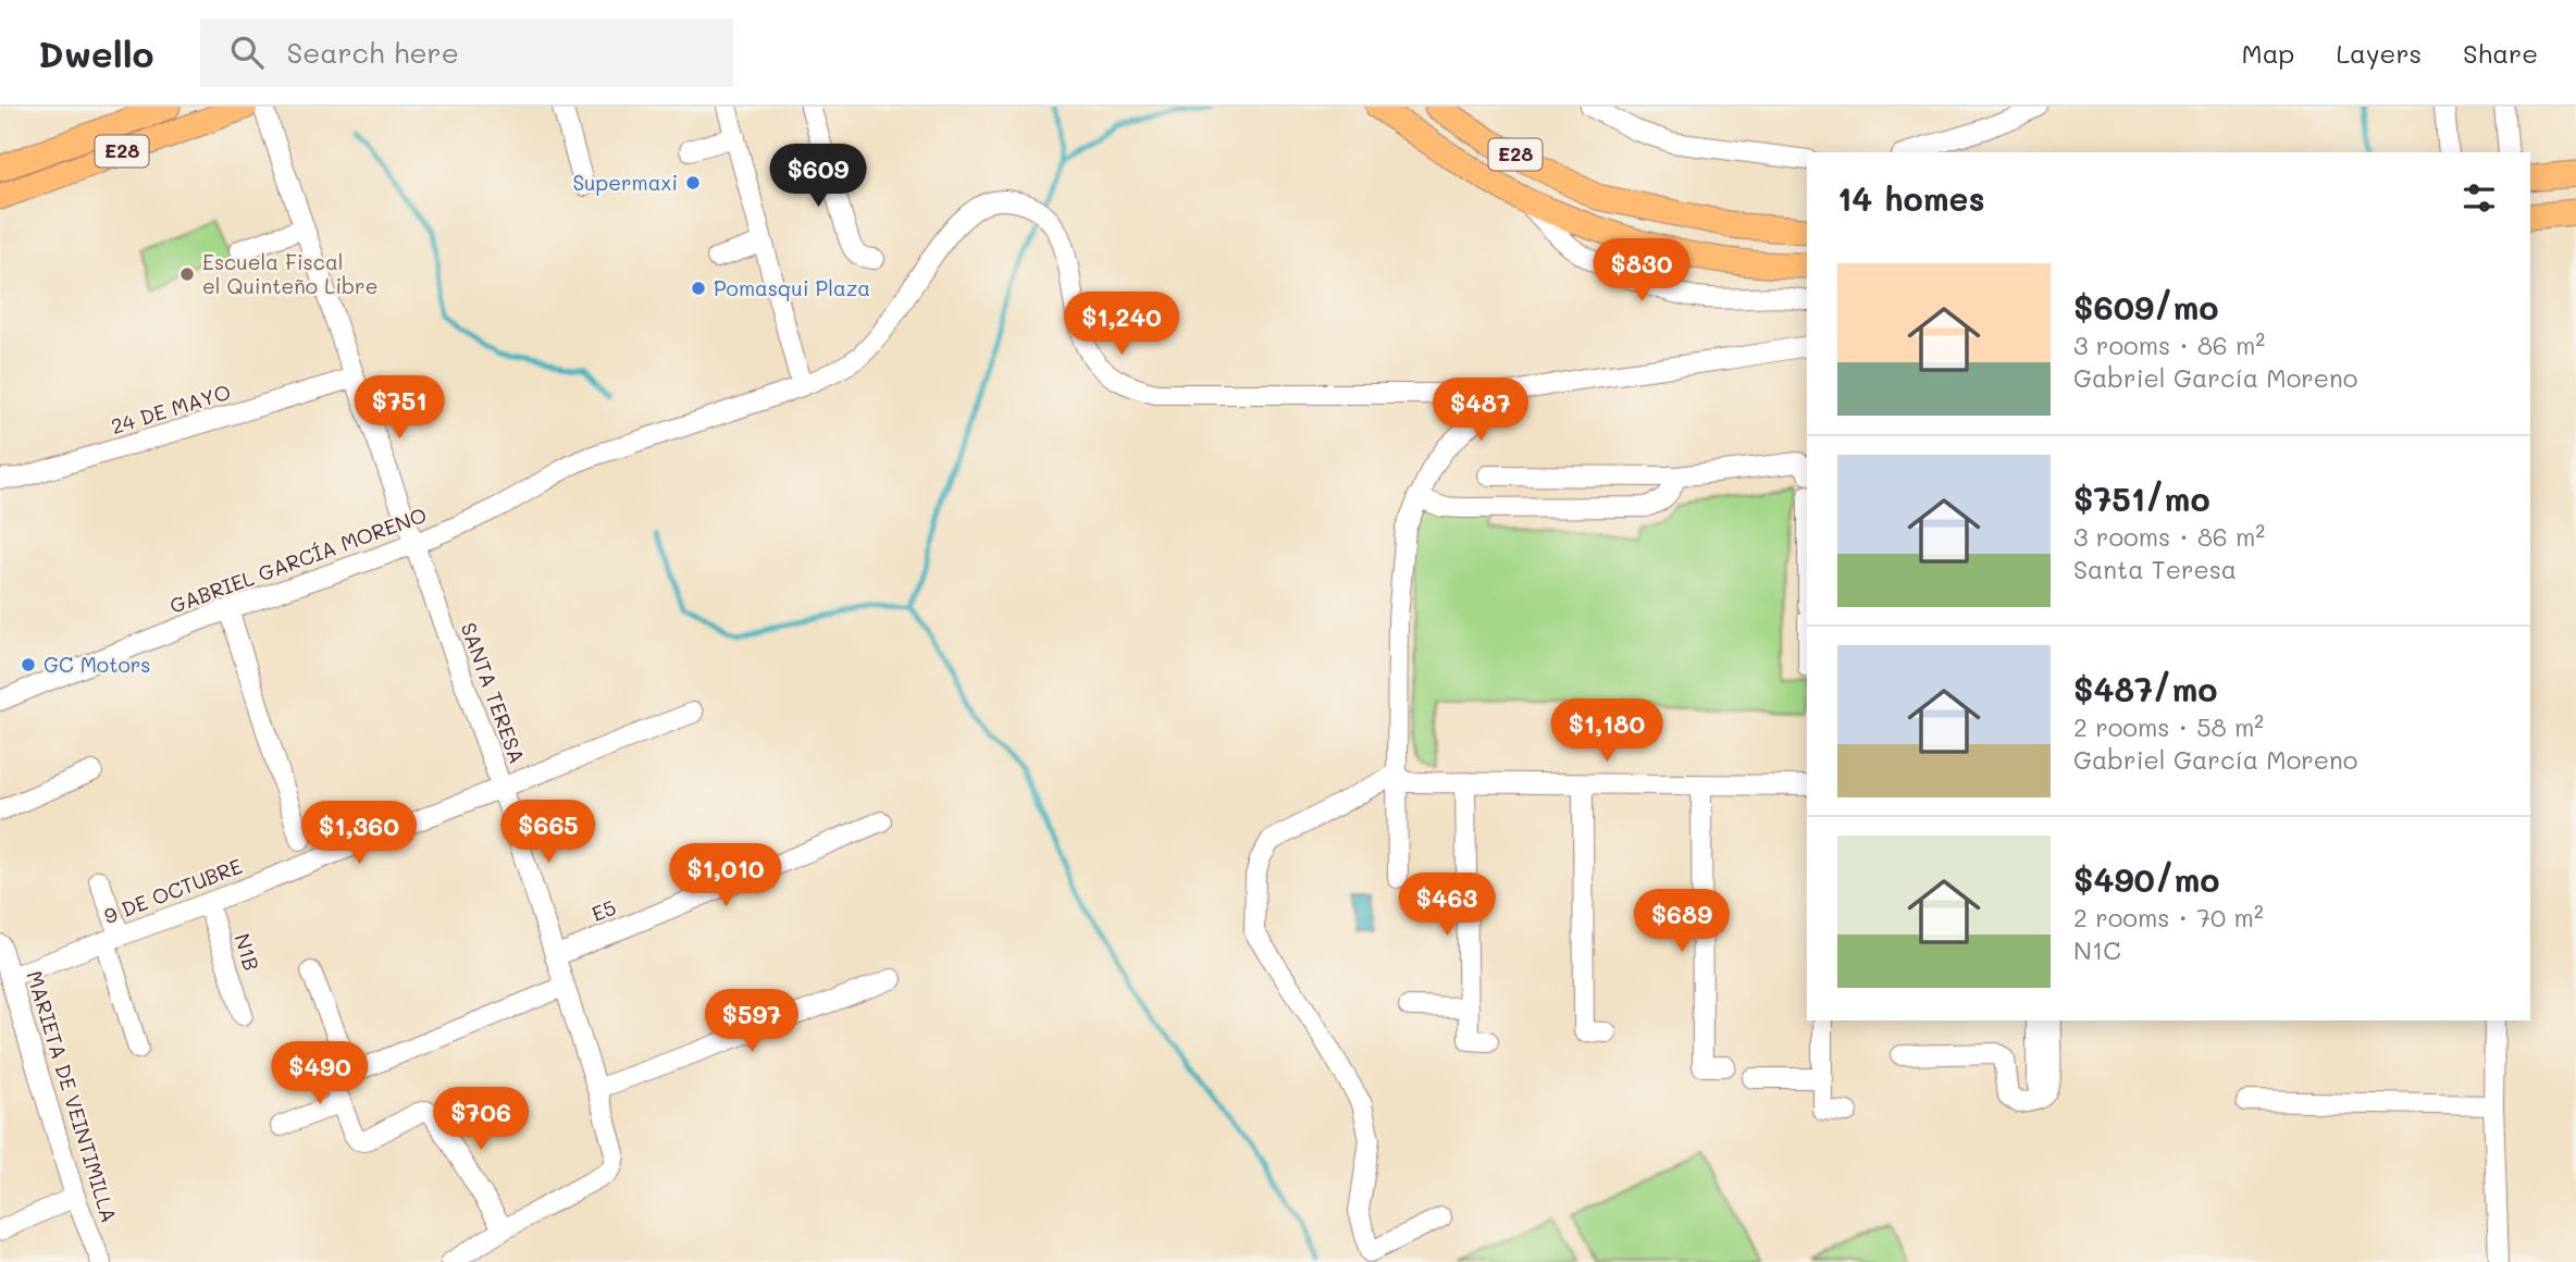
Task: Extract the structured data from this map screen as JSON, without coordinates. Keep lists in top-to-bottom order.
{
  "streets": {
    "main road": ["E28"],
    "street": [
      "24 DE MAYO",
      "GABRIEL GARCÍA MORENO",
      "SANTA TERESA",
      "9 DE OCTUBRE",
      "E5",
      "N1B",
      "MARIETA DE VEINTIMILLA"
    ]
  },
  "crossings": [
    ["24 DE MAYO", "SANTA TERESA"],
    ["GABRIEL GARCÍA MORENO", "SANTA TERESA"],
    ["SANTA TERESA", "9 DE OCTUBRE"],
    ["SANTA TERESA", "E5"],
    ["9 DE OCTUBRE", "N1B"],
    ["9 DE OCTUBRE", "MARIETA DE VEINTIMILLA"]
  ],
  "places": [
    "Supermaxi",
    "Escuela Fiscal el Quinteño Libre",
    "Pomasqui Plaza",
    "GC Motors"
  ],
  "page": {
    "header": "Dwello",
    "search": "Search here",
    "nav": ["Map", "Layers", "Share"],
    "price": [
      "$609",
      "$830",
      "$1,240",
      "$751",
      "$487",
      "$1,180",
      "$665",
      "$1,360",
      "$1,010",
      "$463",
      "$689",
      "$597",
      "$490",
      "$706"
    ],
    "heading": "14 homes",
    "list": [
      {
        "name": "$609/mo",
        "note": "3 rooms · 86 m² · Gabriel García Moreno"
      },
      {
        "name": "$751/mo",
        "note": "3 rooms · 86 m² · Santa Teresa"
      },
      {
        "name": "$487/mo",
        "note": "2 rooms · 58 m² · Gabriel García Moreno"
      },
      {
        "name": "$490/mo",
        "note": "2 rooms · 70 m² · N1C"
      }
    ]
  }
}
